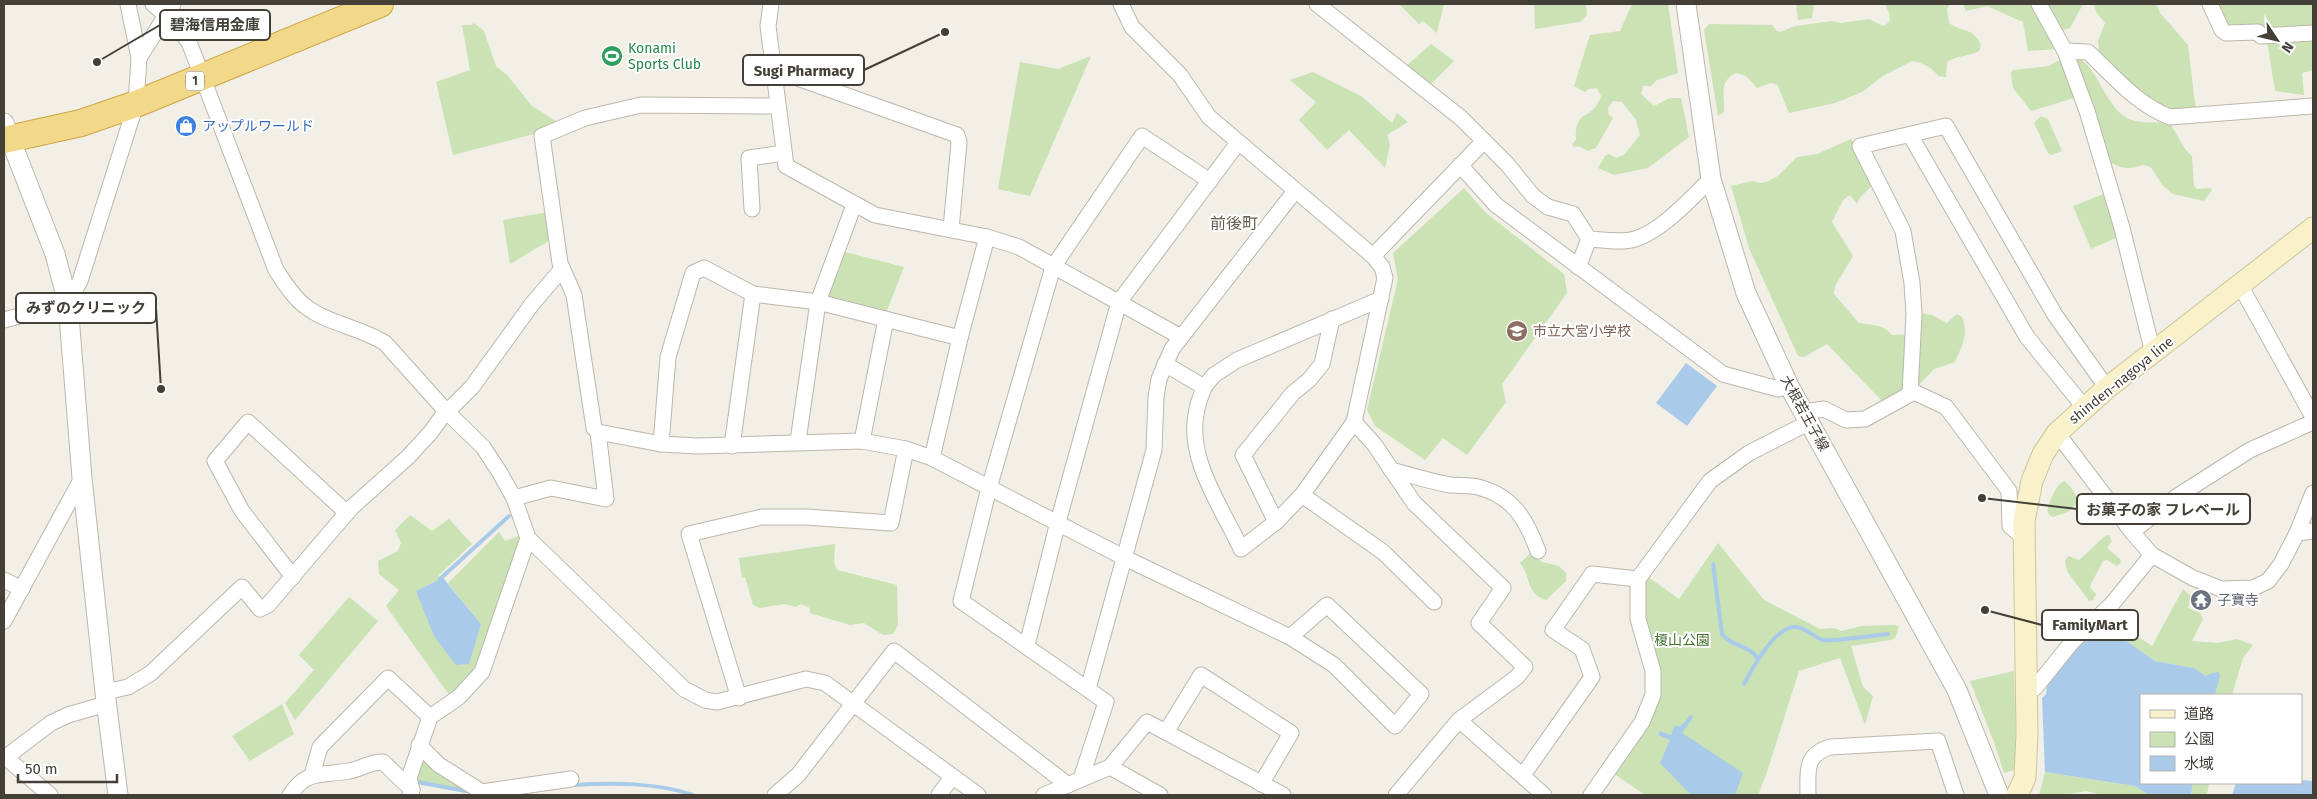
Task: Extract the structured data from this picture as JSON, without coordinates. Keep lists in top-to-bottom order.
{
  "streets": {
    "highway": ["1"],
    "main road": ["shinden-nagoya line"],
    "street": ["大根若王子線"]
  },
  "districts": ["前後町"],
  "parks": ["榎山公園"],
  "places": {
    "other": [
      "Sugi Pharmacy",
      "碧海信用金庫",
      "みずのクリニック",
      "お菓子の家 フレベール",
      "FamilyMart"
    ],
    "sports": ["Konami Sports Club"],
    "shop": ["アップルワールド"],
    "school or university": ["市立大宮小学校"],
    "temple": ["子寶寺"]
  },
  "legend": ["道路", "公園", "水域"],
  "scale_bar": "50 m",
  "north": "bottom right"
}
